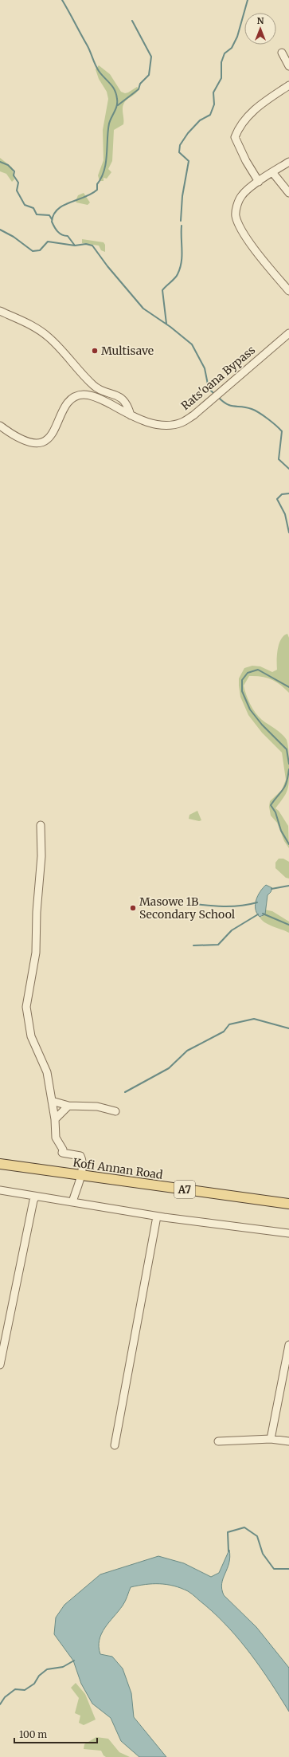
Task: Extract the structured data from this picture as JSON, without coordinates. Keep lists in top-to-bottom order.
{
  "streets": {
    "main road": ["Kofi Annan Road", "A7"],
    "street": ["Rats'oana Bypass"]
  },
  "places": ["Multisave", "Masowe 1B Secondary School"],
  "scale_bar": "100 m",
  "north": "top"
}
